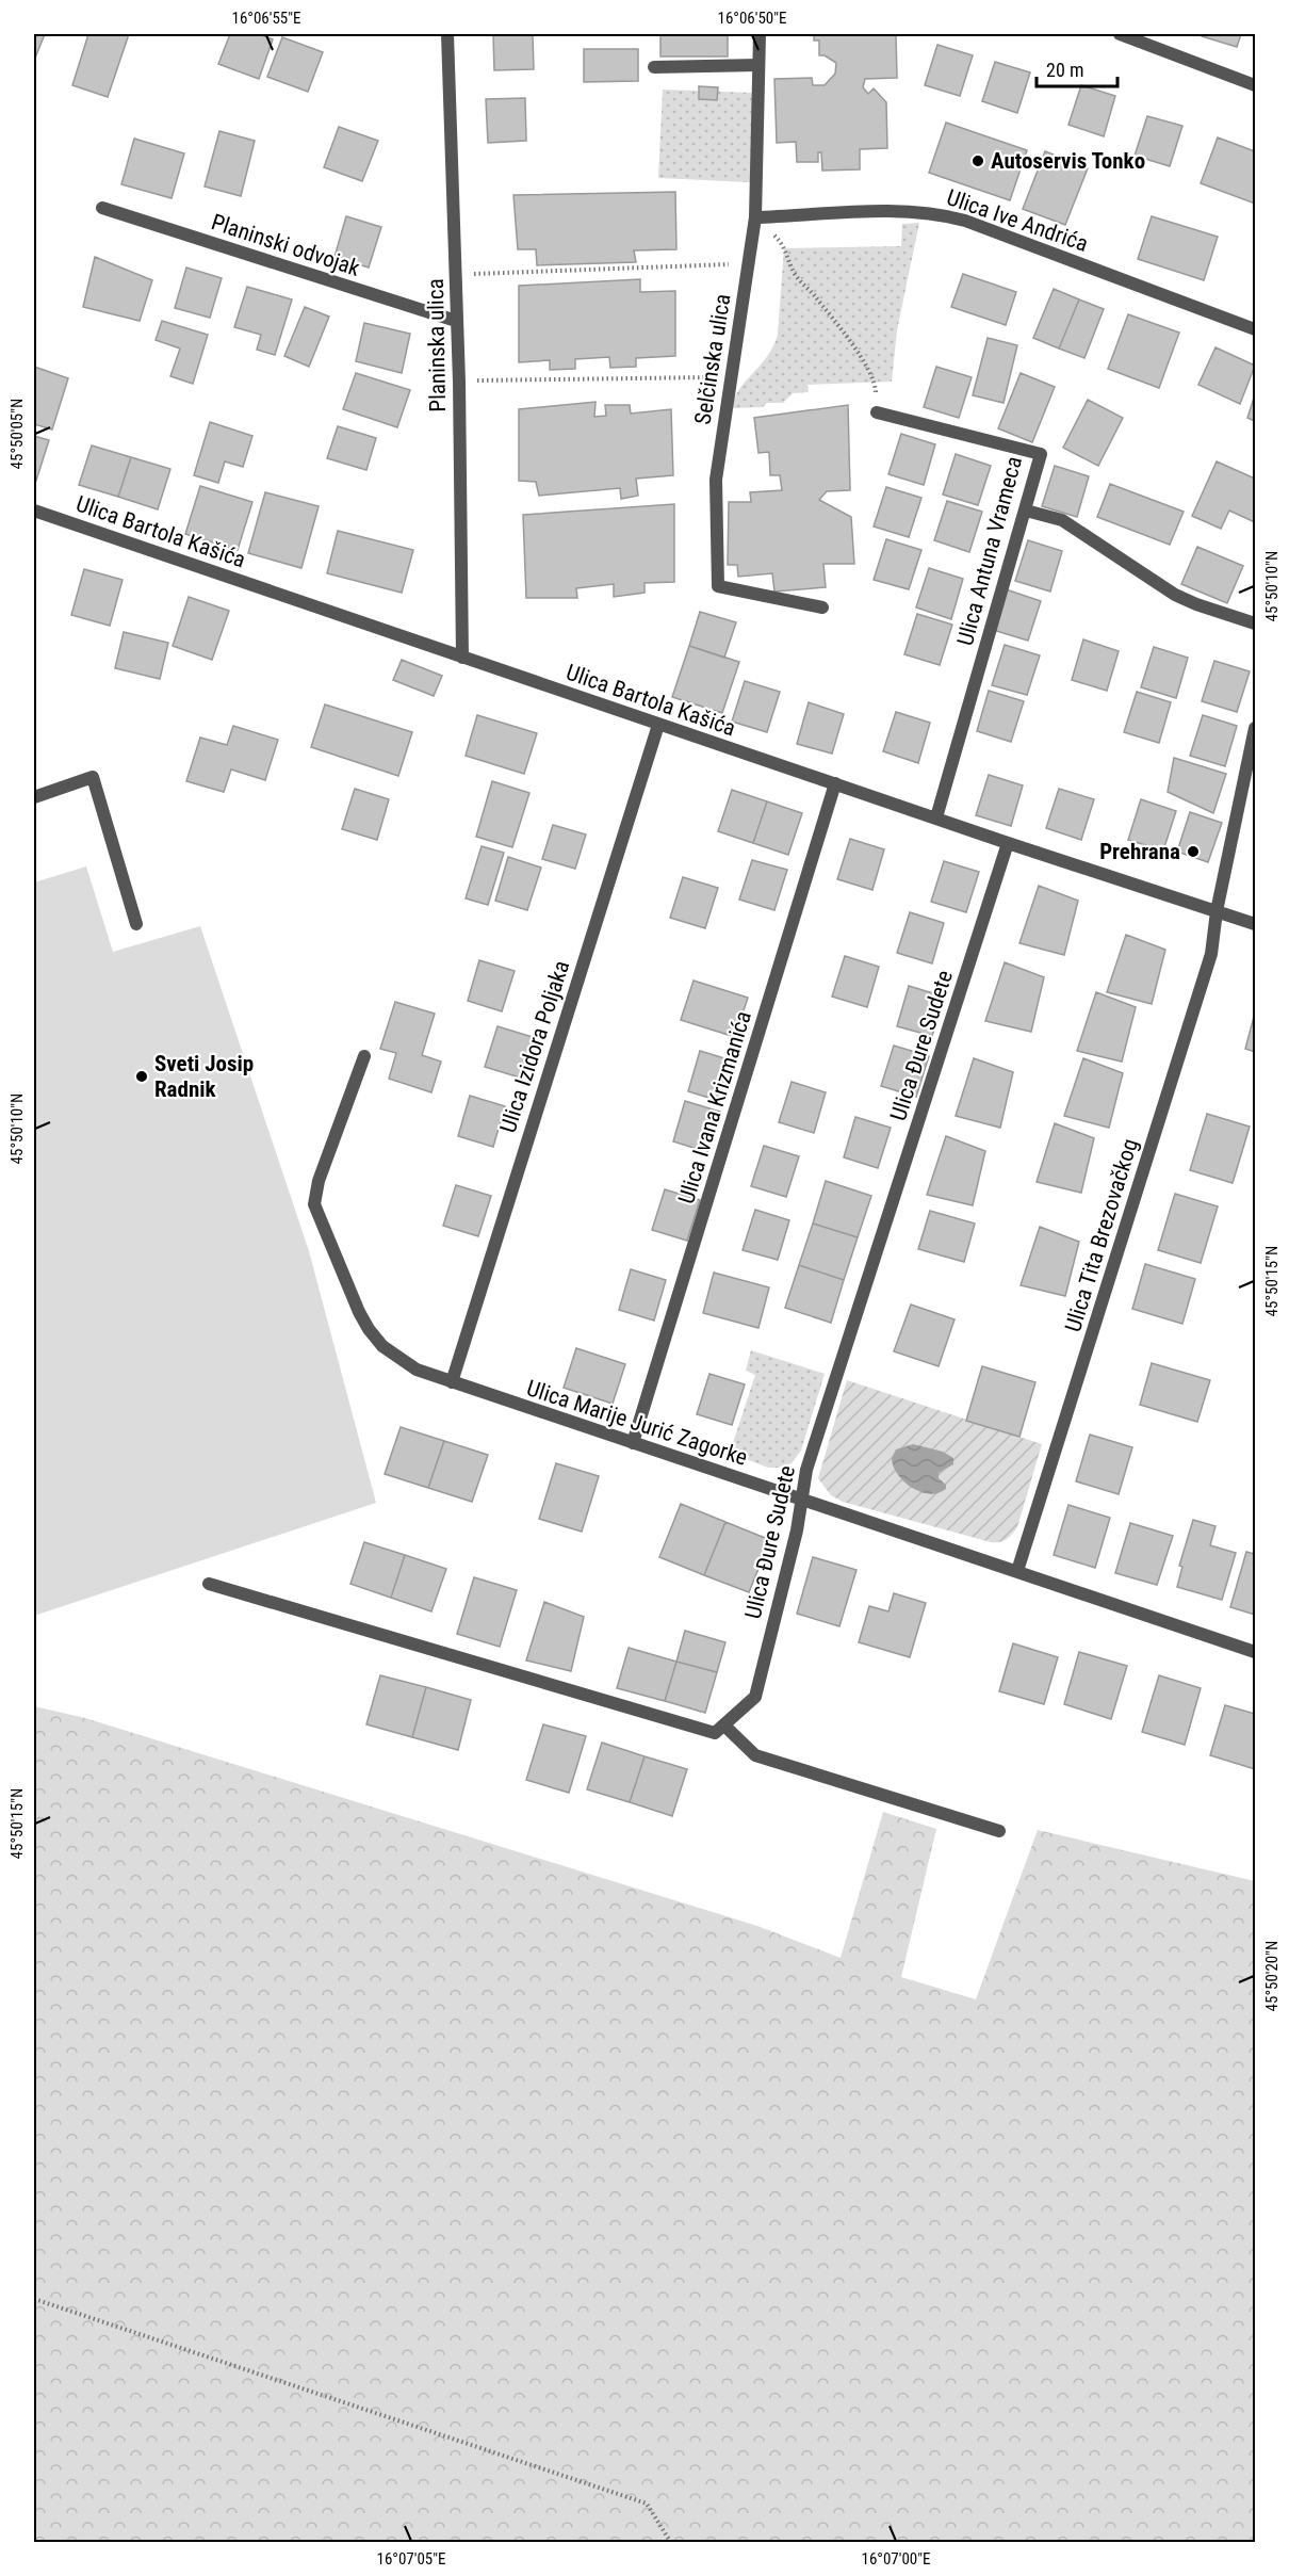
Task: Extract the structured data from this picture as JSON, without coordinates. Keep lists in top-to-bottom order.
{
  "streets": {
    "street": [
      "Ulica Ive Andrića",
      "Planinski odvojak",
      "Planinska ulica",
      "Selčinska ulica",
      "Ulica Bartola Kašića",
      "Ulica Antuna Vrameca",
      "Ulica Đure Sudete",
      "Ulica Izidora Poljaka",
      "Ulica Ivana Krizmanića",
      "Ulica Tita Brezovačkog",
      "Ulica Marije Jurić Zagorke"
    ]
  },
  "crossings": [
    ["Ulica Ive Andrića", "Selčinska ulica"],
    ["Planinski odvojak", "Planinska ulica"],
    ["Planinska ulica", "Ulica Bartola Kašića"],
    ["Ulica Bartola Kašića", "Ulica Antuna Vrameca"],
    ["Ulica Bartola Kašića", "Ulica Đure Sudete"],
    ["Ulica Bartola Kašića", "Ulica Izidora Poljaka"],
    ["Ulica Bartola Kašića", "Ulica Ivana Krizmanića"],
    ["Ulica Bartola Kašića", "Ulica Tita Brezovačkog"],
    ["Ulica Đure Sudete", "Ulica Marije Jurić Zagorke"],
    ["Ulica Izidora Poljaka", "Ulica Marije Jurić Zagorke"],
    ["Ulica Ivana Krizmanića", "Ulica Marije Jurić Zagorke"],
    ["Ulica Tita Brezovačkog", "Ulica Marije Jurić Zagorke"]
  ],
  "places": ["Autoservis Tonko", "Prehrana", "Sveti Josip Radnik"],
  "scale_bar": "20 m",
  "coordinates": [
    "16°06'55\"E",
    "16°06'50\"E",
    "45°50'05\"N",
    "45°50'10\"N",
    "45°50'15\"N",
    "45°50'20\"N",
    "16°07'05\"E",
    "16°07'00\"E"
  ]
}
